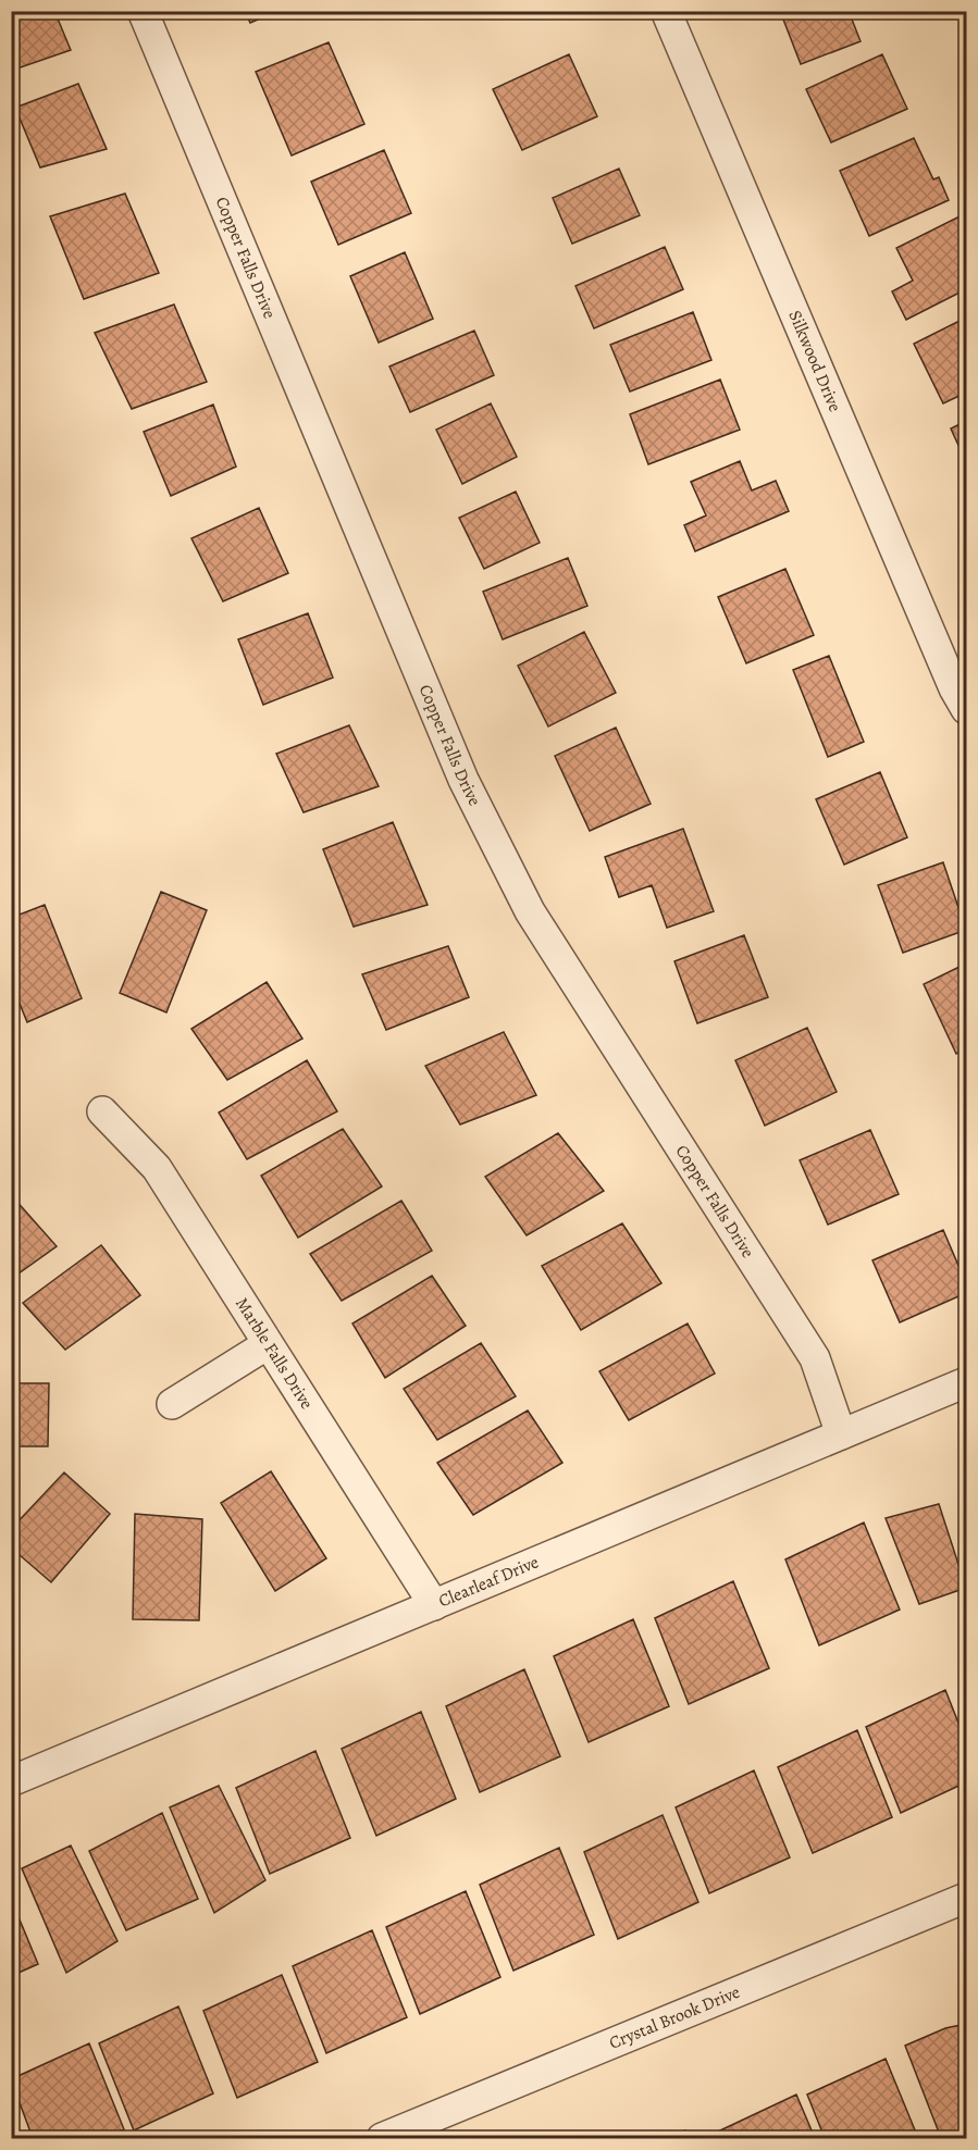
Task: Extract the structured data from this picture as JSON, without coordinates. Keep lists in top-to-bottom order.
{
  "streets": {
    "street": [
      "Copper Falls Drive",
      "Silkwood Drive",
      "Marble Falls Drive",
      "Clearleaf Drive",
      "Crystal Brook Drive"
    ]
  },
  "crossings": [
    ["Copper Falls Drive", "Clearleaf Drive"],
    ["Marble Falls Drive", "Clearleaf Drive"]
  ]
}
